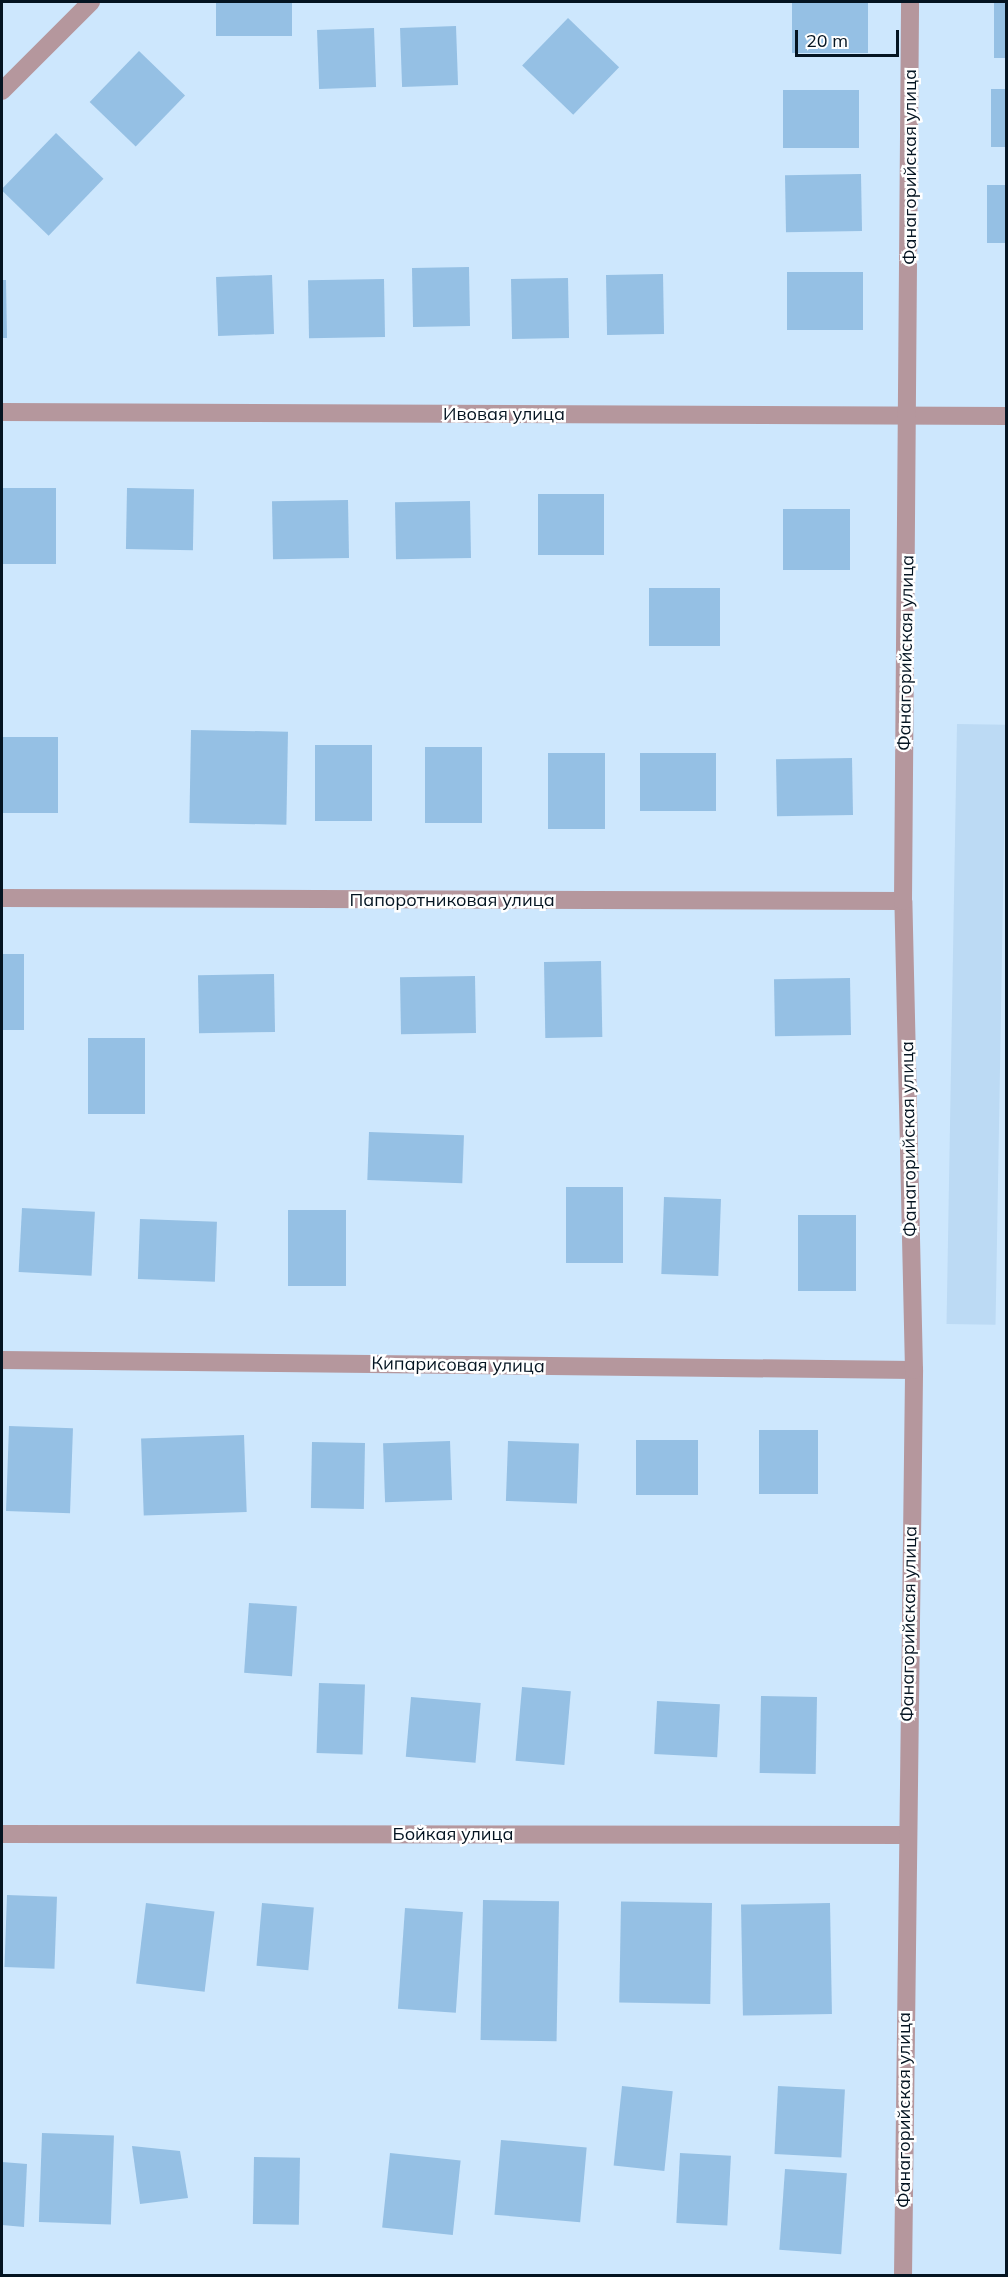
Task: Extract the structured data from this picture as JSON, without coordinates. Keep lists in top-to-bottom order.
{
  "streets": {
    "street": [
      "Фанагорийская улица",
      "Ивовая улица",
      "Папоротниковая улица",
      "Кипарисовая улица",
      "Бойкая улица"
    ]
  },
  "crossings": [
    ["Фанагорийская улица", "Ивовая улица"],
    ["Фанагорийская улица", "Папоротниковая улица"],
    ["Фанагорийская улица", "Кипарисовая улица"],
    ["Фанагорийская улица", "Бойкая улица"]
  ],
  "scale_bar": "20 m"
}
